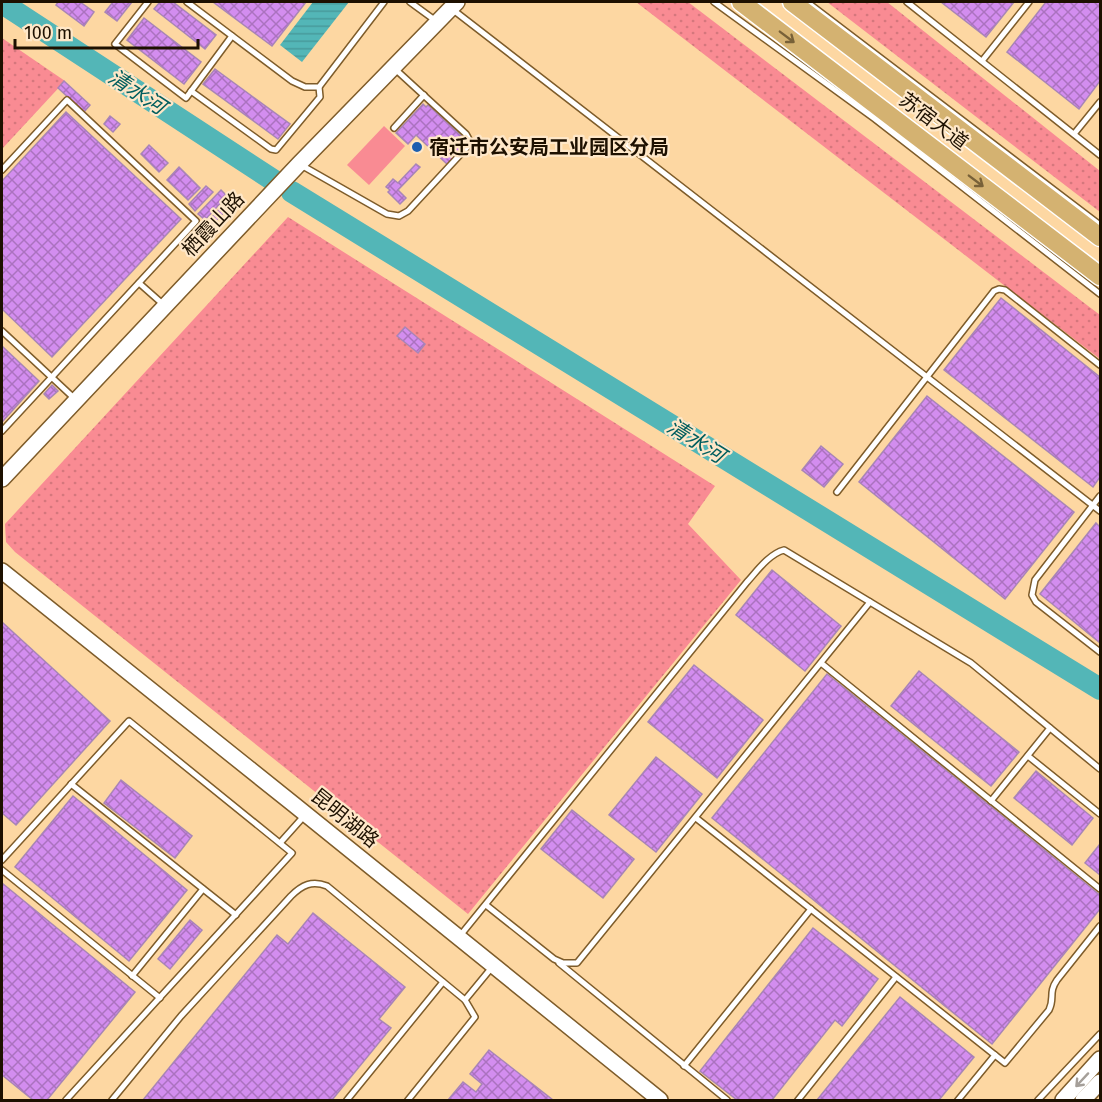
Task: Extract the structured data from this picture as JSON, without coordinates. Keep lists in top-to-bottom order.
{
  "streets": {
    "main road": ["苏宿大道"],
    "street": ["栖霞山路", "昆明湖路"]
  },
  "water": ["清水河"],
  "places": ["宿迁市公安局工业园区分局"],
  "scale_bar": "100 m"
}
